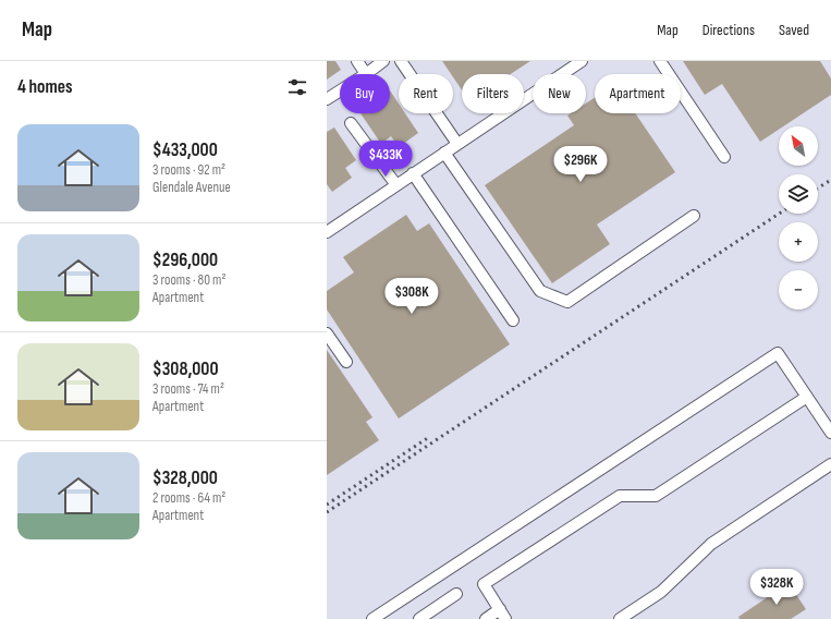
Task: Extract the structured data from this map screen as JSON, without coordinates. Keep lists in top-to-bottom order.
{
  "north": "top left",
  "page": {
    "header": "Map",
    "nav": ["Map", "Directions", "Saved"],
    "heading": "4 homes",
    "chip": [
      "Buy",
      "Rent",
      "Filters",
      "New",
      "Apartment"
    ],
    "list": [
      {
        "name": "$433,000",
        "note": "3 rooms · 92 m² · Glendale Avenue"
      },
      {
        "name": "$296,000",
        "note": "3 rooms · 80 m² · Apartment"
      },
      {
        "name": "$308,000",
        "note": "3 rooms · 74 m² · Apartment"
      },
      {
        "name": "$328,000",
        "note": "2 rooms · 64 m² · Apartment"
      }
    ],
    "map_buttons": ["+", "−"],
    "price": [
      "$433K",
      "$296K",
      "$308K",
      "$328K"
    ]
  }
}
